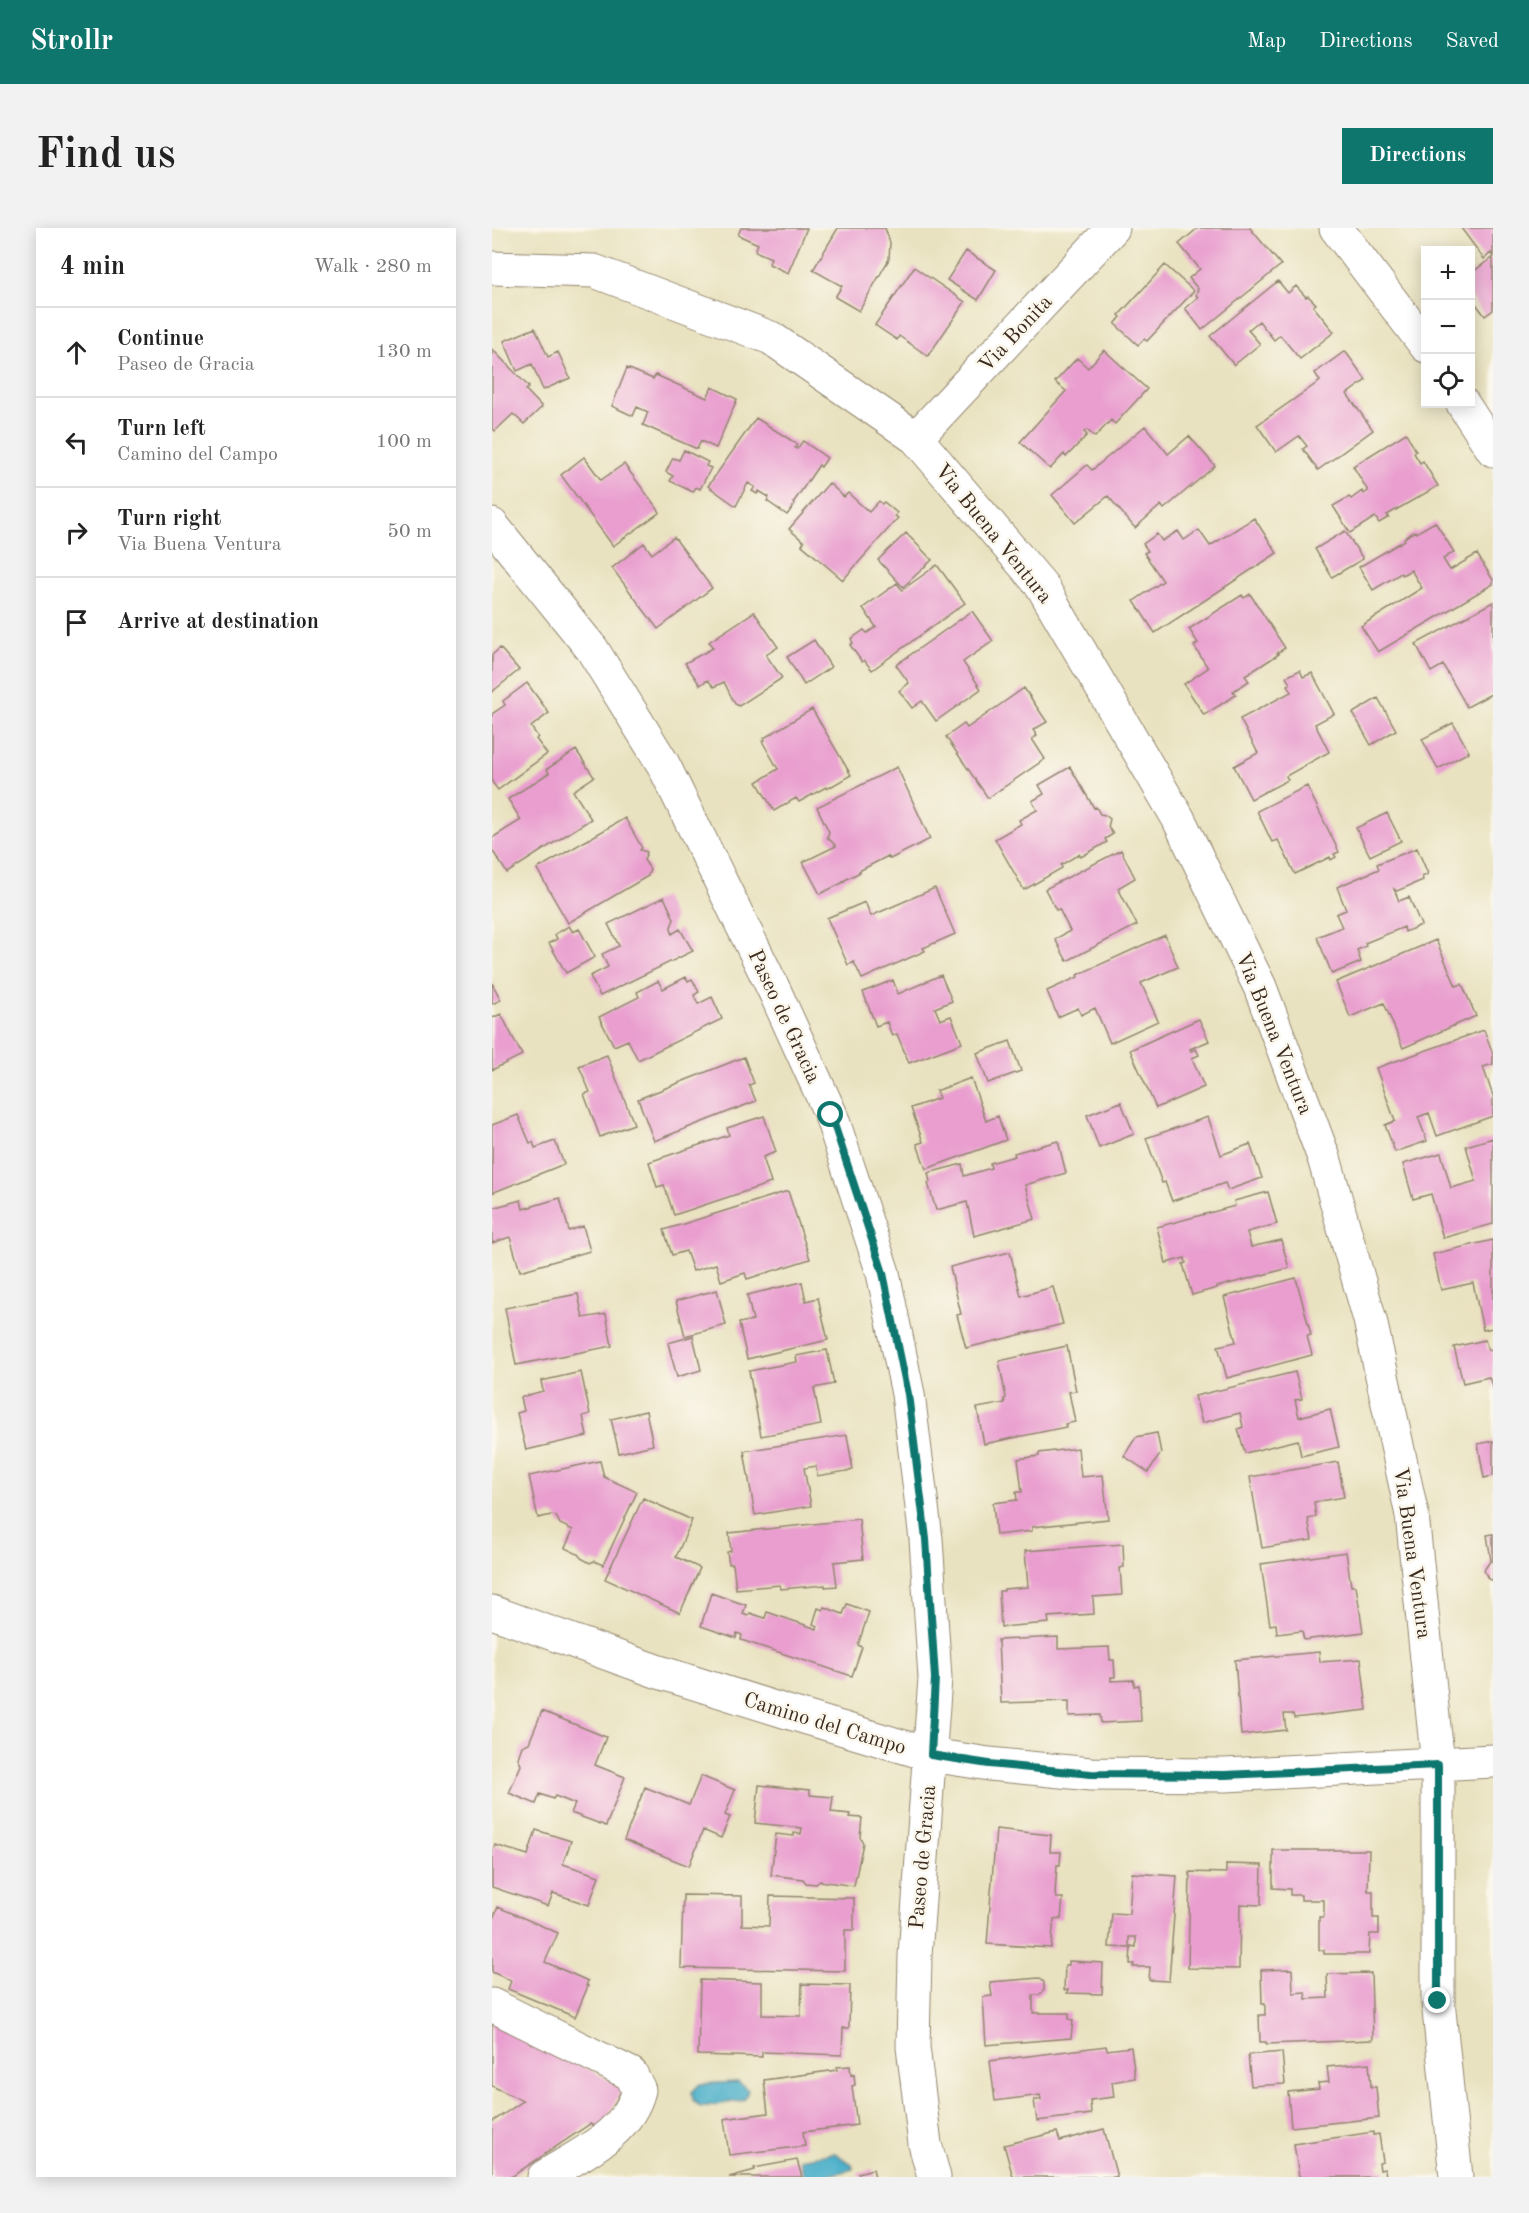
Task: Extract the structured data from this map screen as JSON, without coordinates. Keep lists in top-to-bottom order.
{
  "streets": {
    "street": [
      "Via Bonita",
      "Via Buena Ventura",
      "Paseo de Gracia",
      "Camino del Campo"
    ]
  },
  "crossings": [
    ["Via Bonita", "Via Buena Ventura"],
    ["Via Buena Ventura", "Camino del Campo"],
    ["Paseo de Gracia", "Camino del Campo"]
  ],
  "page": {
    "header": "Strollr",
    "nav": ["Map", "Directions", "Saved"],
    "buttons": "Directions",
    "title": "Find us",
    "heading": ["4 min", "Walk · 280 m"],
    "map_buttons": ["+", "−"],
    "list": [
      ["Continue", "Paseo de Gracia", "130 m"],
      ["Turn left", "Camino del Campo", "100 m"],
      ["Turn right", "Via Buena Ventura", "50 m"],
      "Arrive at destination"
    ]
  }
}
